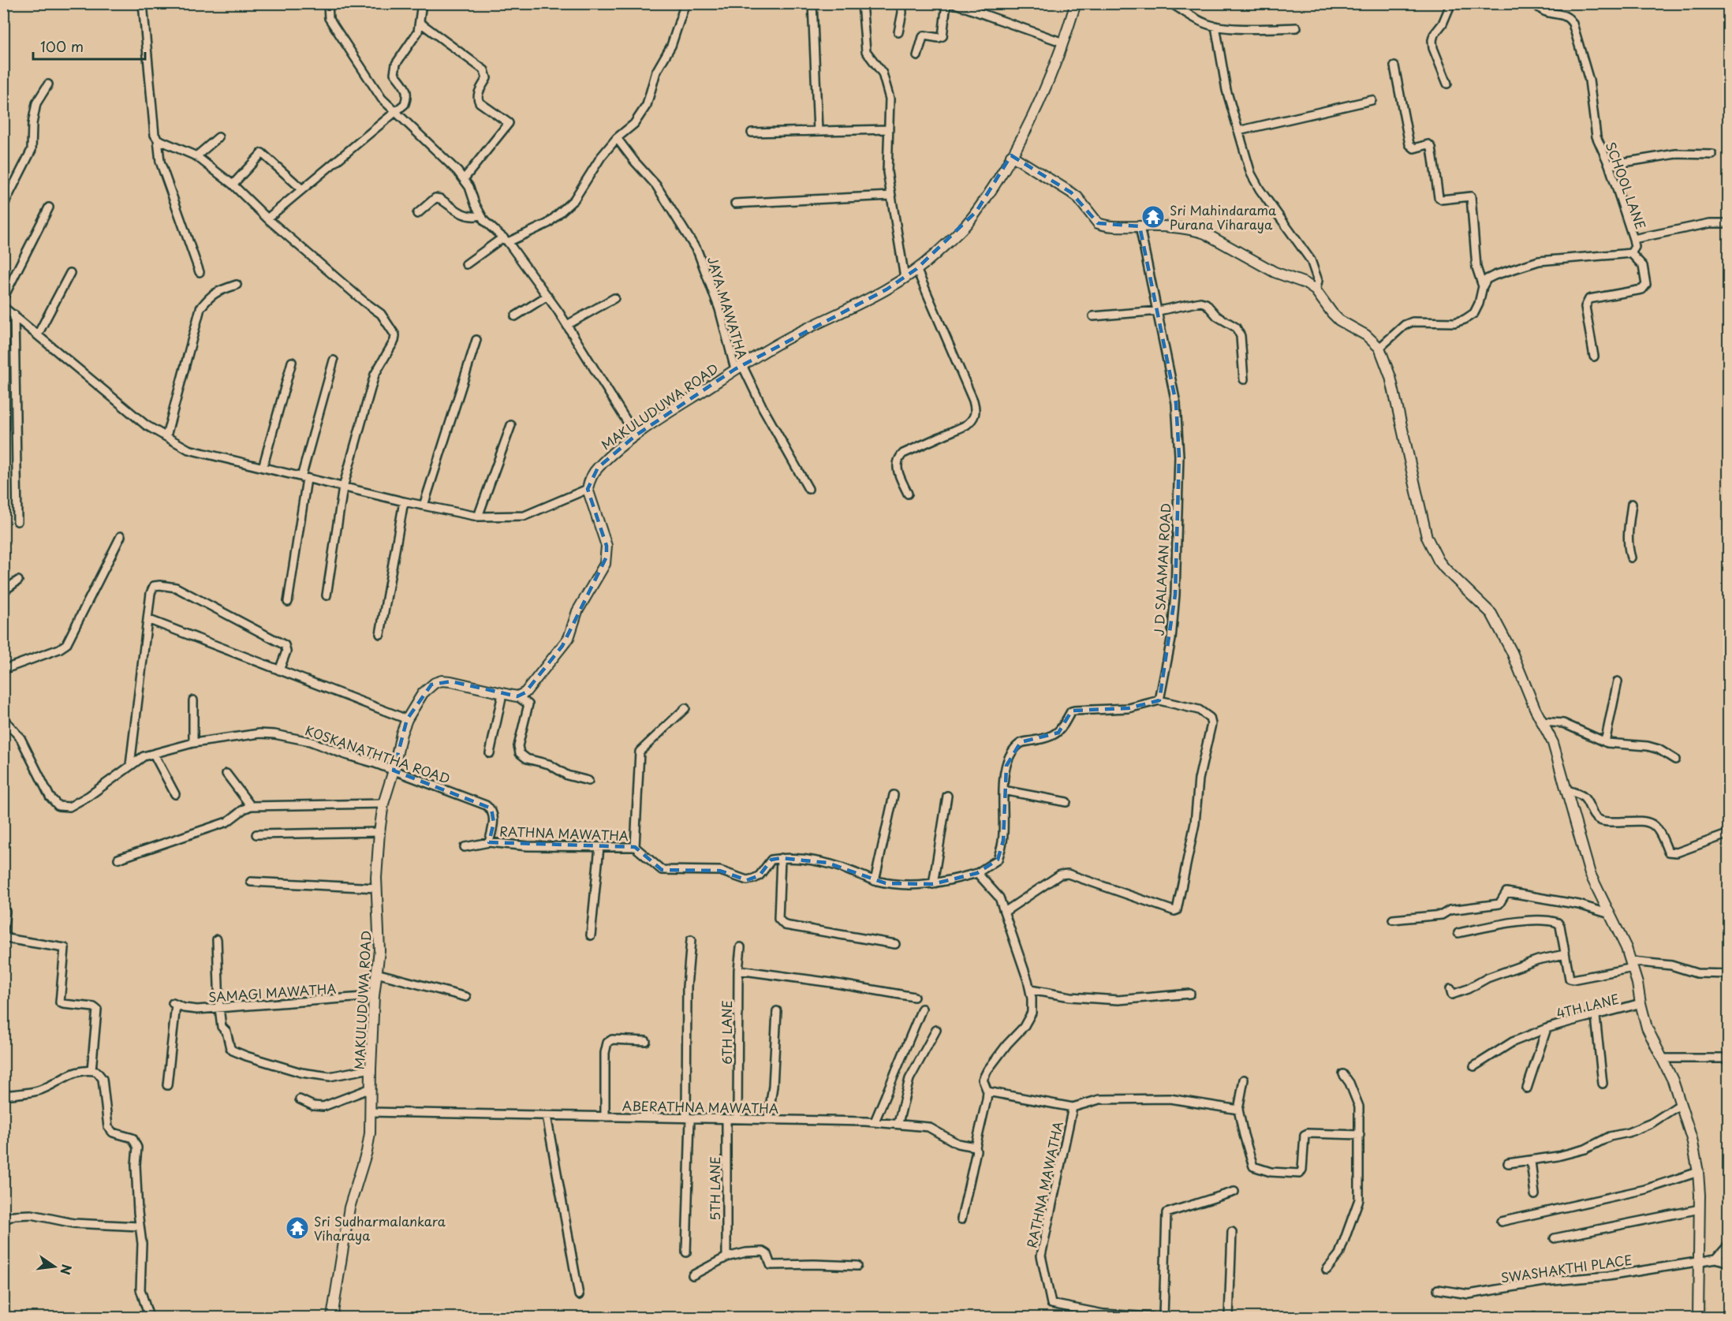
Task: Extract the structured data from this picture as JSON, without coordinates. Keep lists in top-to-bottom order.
{
  "streets": {
    "street": [
      "SCHOOL LANE",
      "JAYA MAWATHA",
      "MAKULUDUWA ROAD",
      "J D SALAMAN ROAD",
      "KOSKANATHTHA ROAD",
      "RATHNA MAWATHA",
      "SAMAGI MAWATHA",
      "4TH LANE",
      "6TH LANE",
      "ABERATHNA MAWATHA",
      "5TH LANE",
      "SWASHAKTHI PLACE"
    ]
  },
  "crossings": [
    ["JAYA MAWATHA", "MAKULUDUWA ROAD"],
    ["MAKULUDUWA ROAD", "KOSKANATHTHA ROAD"],
    ["MAKULUDUWA ROAD", "SAMAGI MAWATHA"],
    ["MAKULUDUWA ROAD", "ABERATHNA MAWATHA"],
    ["KOSKANATHTHA ROAD", "RATHNA MAWATHA"],
    ["6TH LANE", "ABERATHNA MAWATHA"],
    ["ABERATHNA MAWATHA", "5TH LANE"]
  ],
  "places": {
    "temple": ["Sri Mahindarama Purana Viharaya", "Sri Sudharmalankara Viharaya"]
  },
  "scale_bar": "100 m",
  "north": "right"
}
